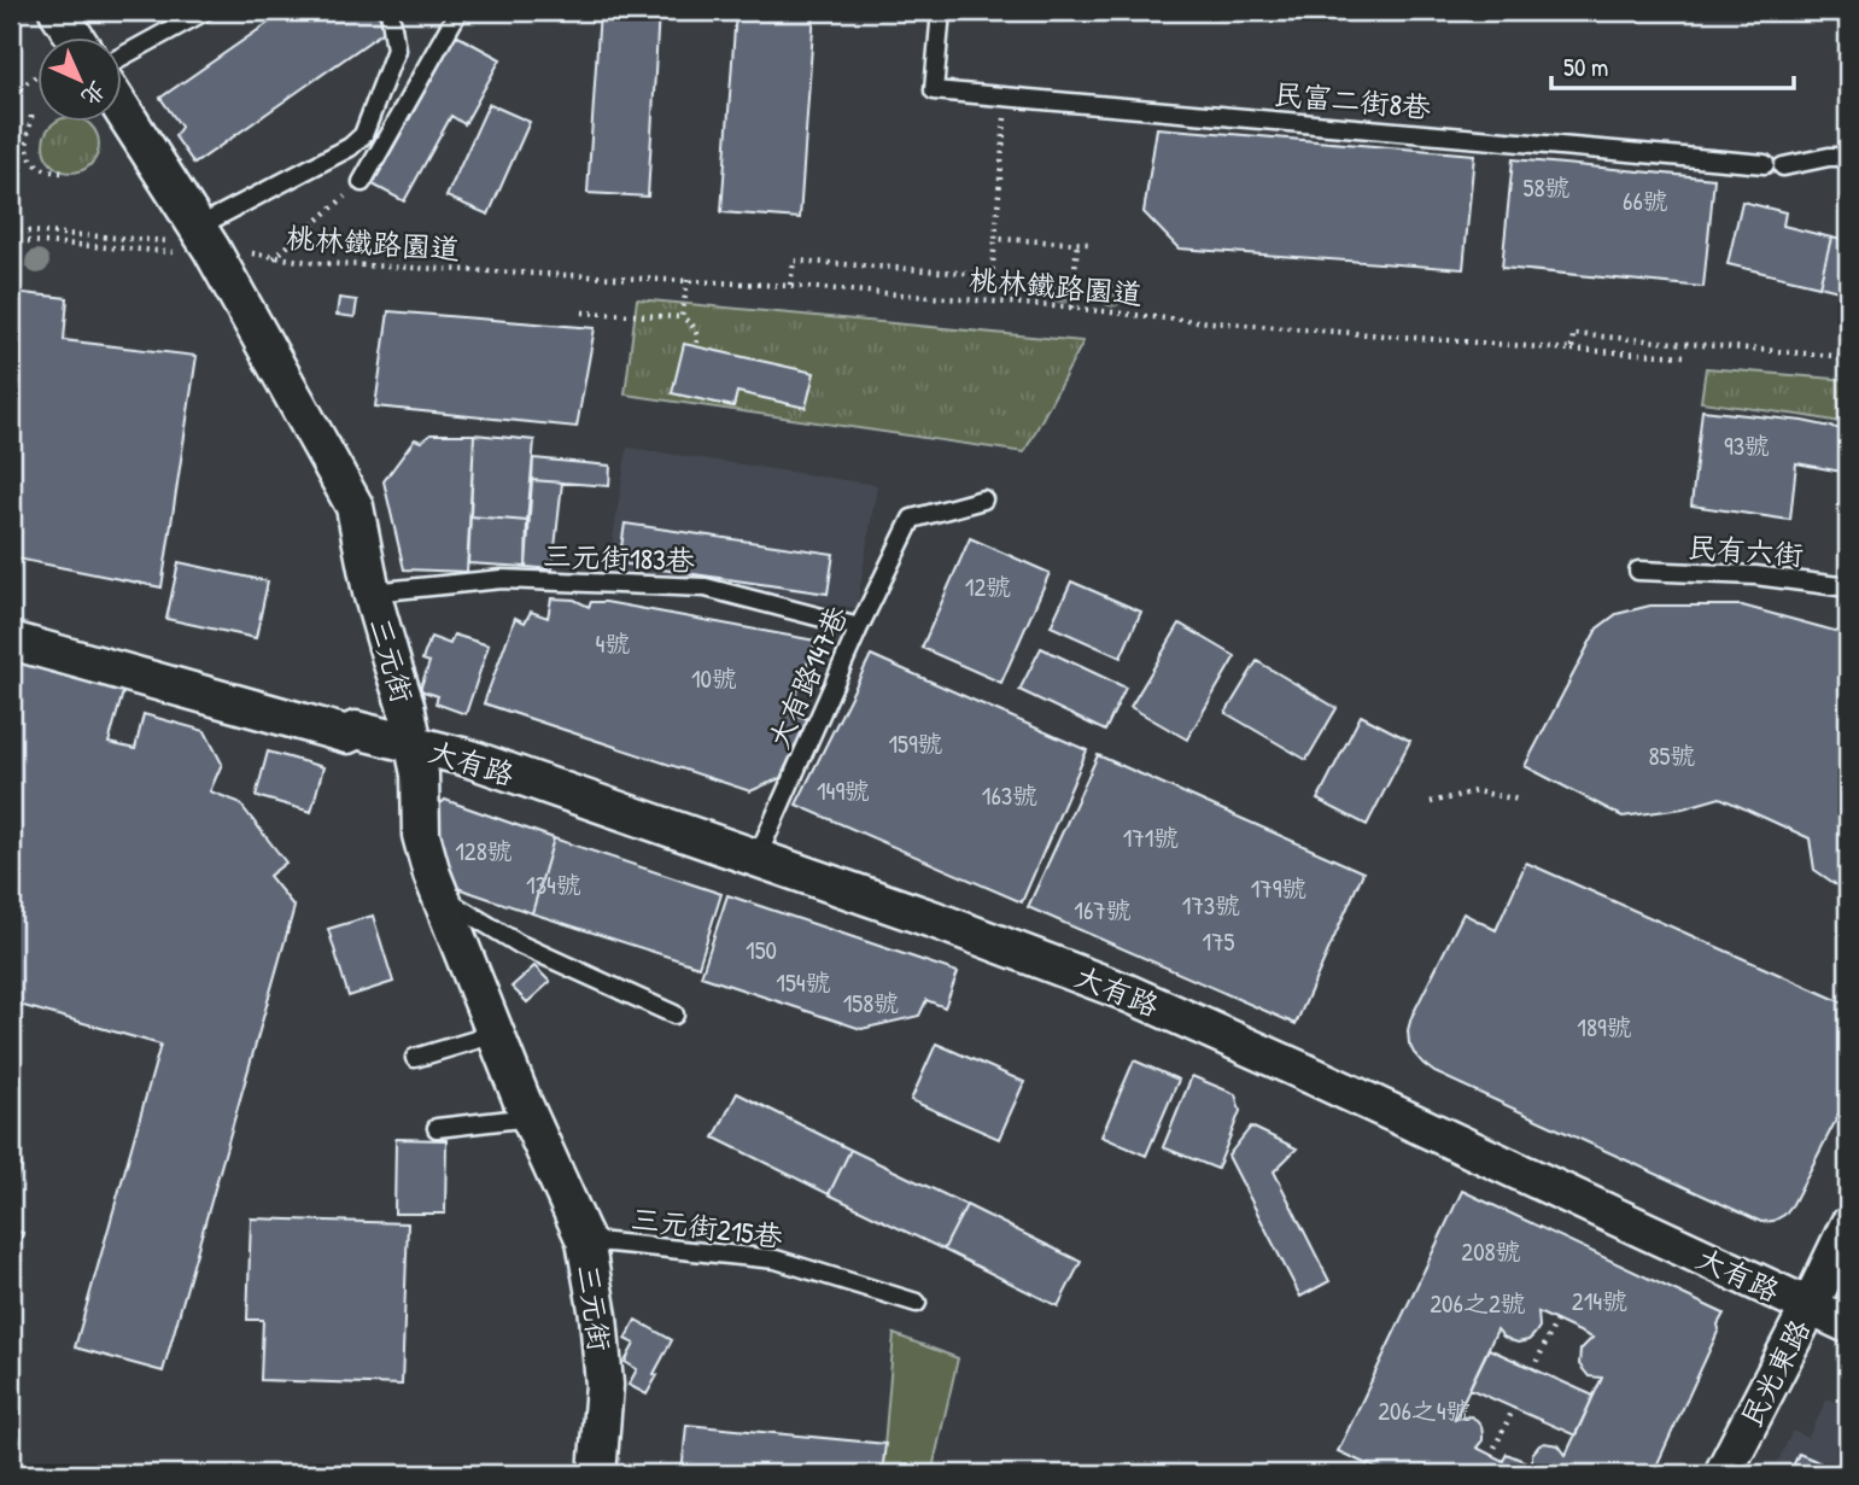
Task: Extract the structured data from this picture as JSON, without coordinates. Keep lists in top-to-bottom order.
{
  "streets": {
    "street": ["三元街", "大有路", "民光東路"],
    "lane": [
      "民富二街8巷",
      "民有六街",
      "三元街183巷",
      "大有路147巷",
      "三元街215巷"
    ],
    "path": ["桃林鐵路園道"]
  },
  "crossings": [
    ["三元街183巷", "三元街"],
    ["三元街183巷", "大有路147巷"],
    ["三元街", "大有路"],
    ["三元街", "三元街215巷"],
    ["大有路147巷", "大有路"],
    ["大有路", "民光東路"]
  ],
  "house_numbers": [
    "58號",
    "66號",
    "93號",
    "12號",
    "4號",
    "10號",
    "159號",
    "85號",
    "149號",
    "163號",
    "171號",
    "128號",
    "134號",
    "179號",
    "173號",
    "167號",
    "175",
    "150",
    "154號",
    "158號",
    "189號",
    "208號",
    "214號",
    "206之2號",
    "206之4號"
  ],
  "scale_bar": "50 m",
  "north": "bottom right"
}
